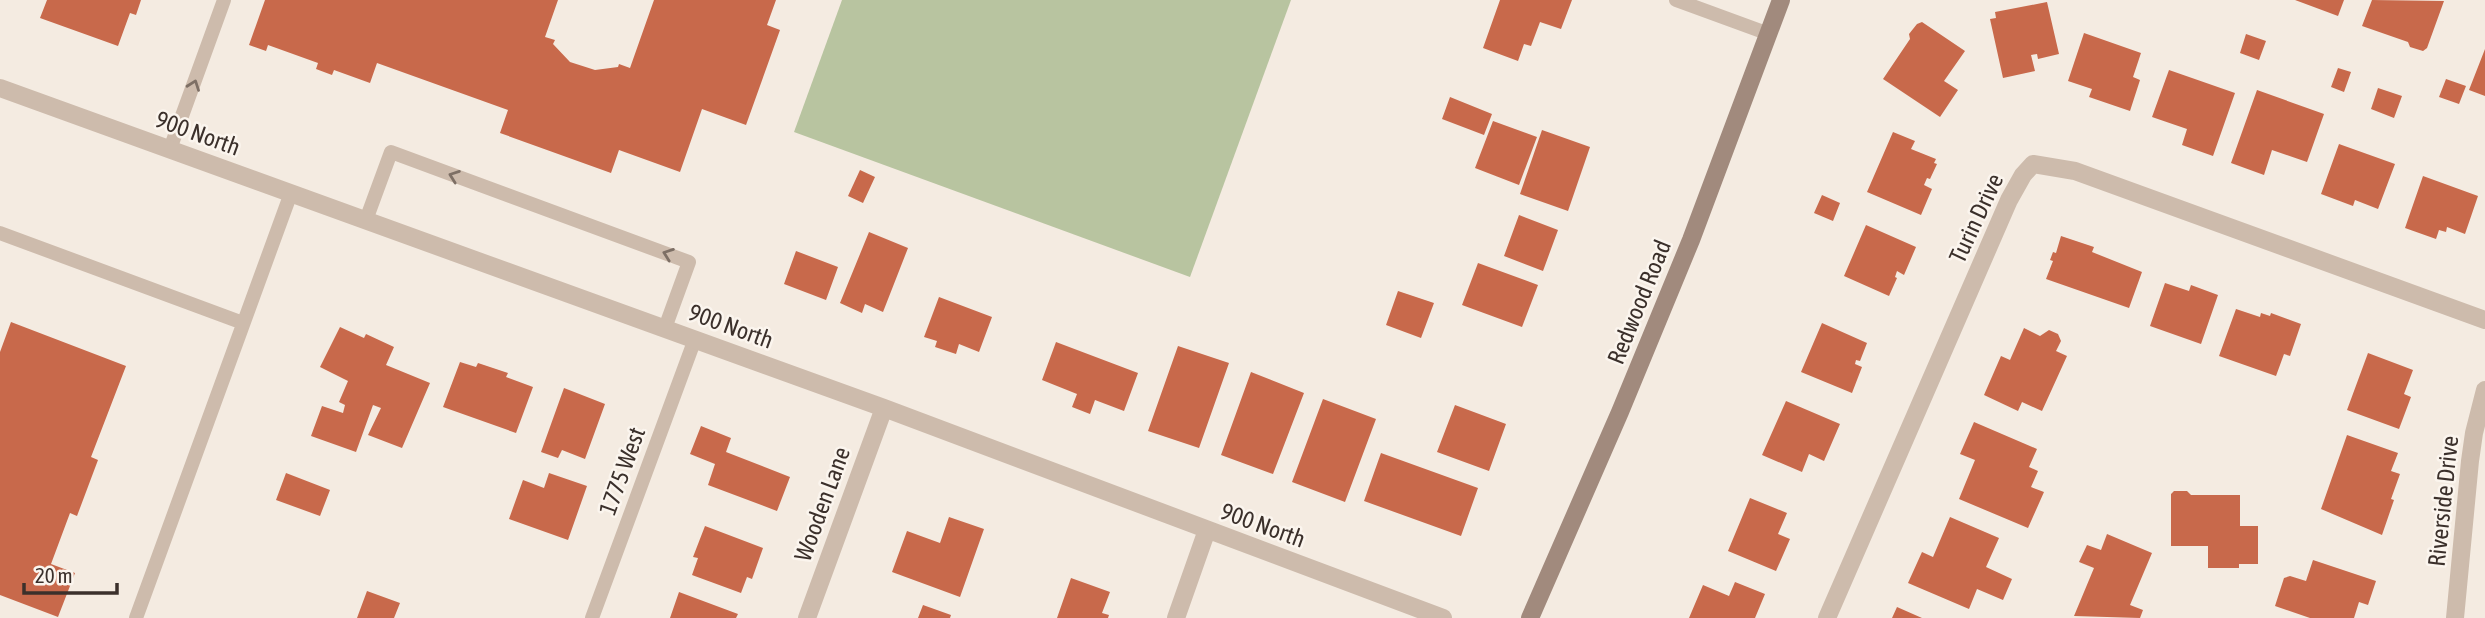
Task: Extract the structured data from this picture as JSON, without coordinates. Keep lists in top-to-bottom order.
{
  "streets": {
    "main road": ["Redwood Road"],
    "street": [
      "900 North",
      "Turin Drive",
      "Riverside Drive",
      "Wooden Lane"
    ],
    "lane": ["1775 West"]
  },
  "crossings": [
    ["900 North", "1775 West"],
    ["900 North", "Wooden Lane"]
  ],
  "scale_bar": "20 m"
}
